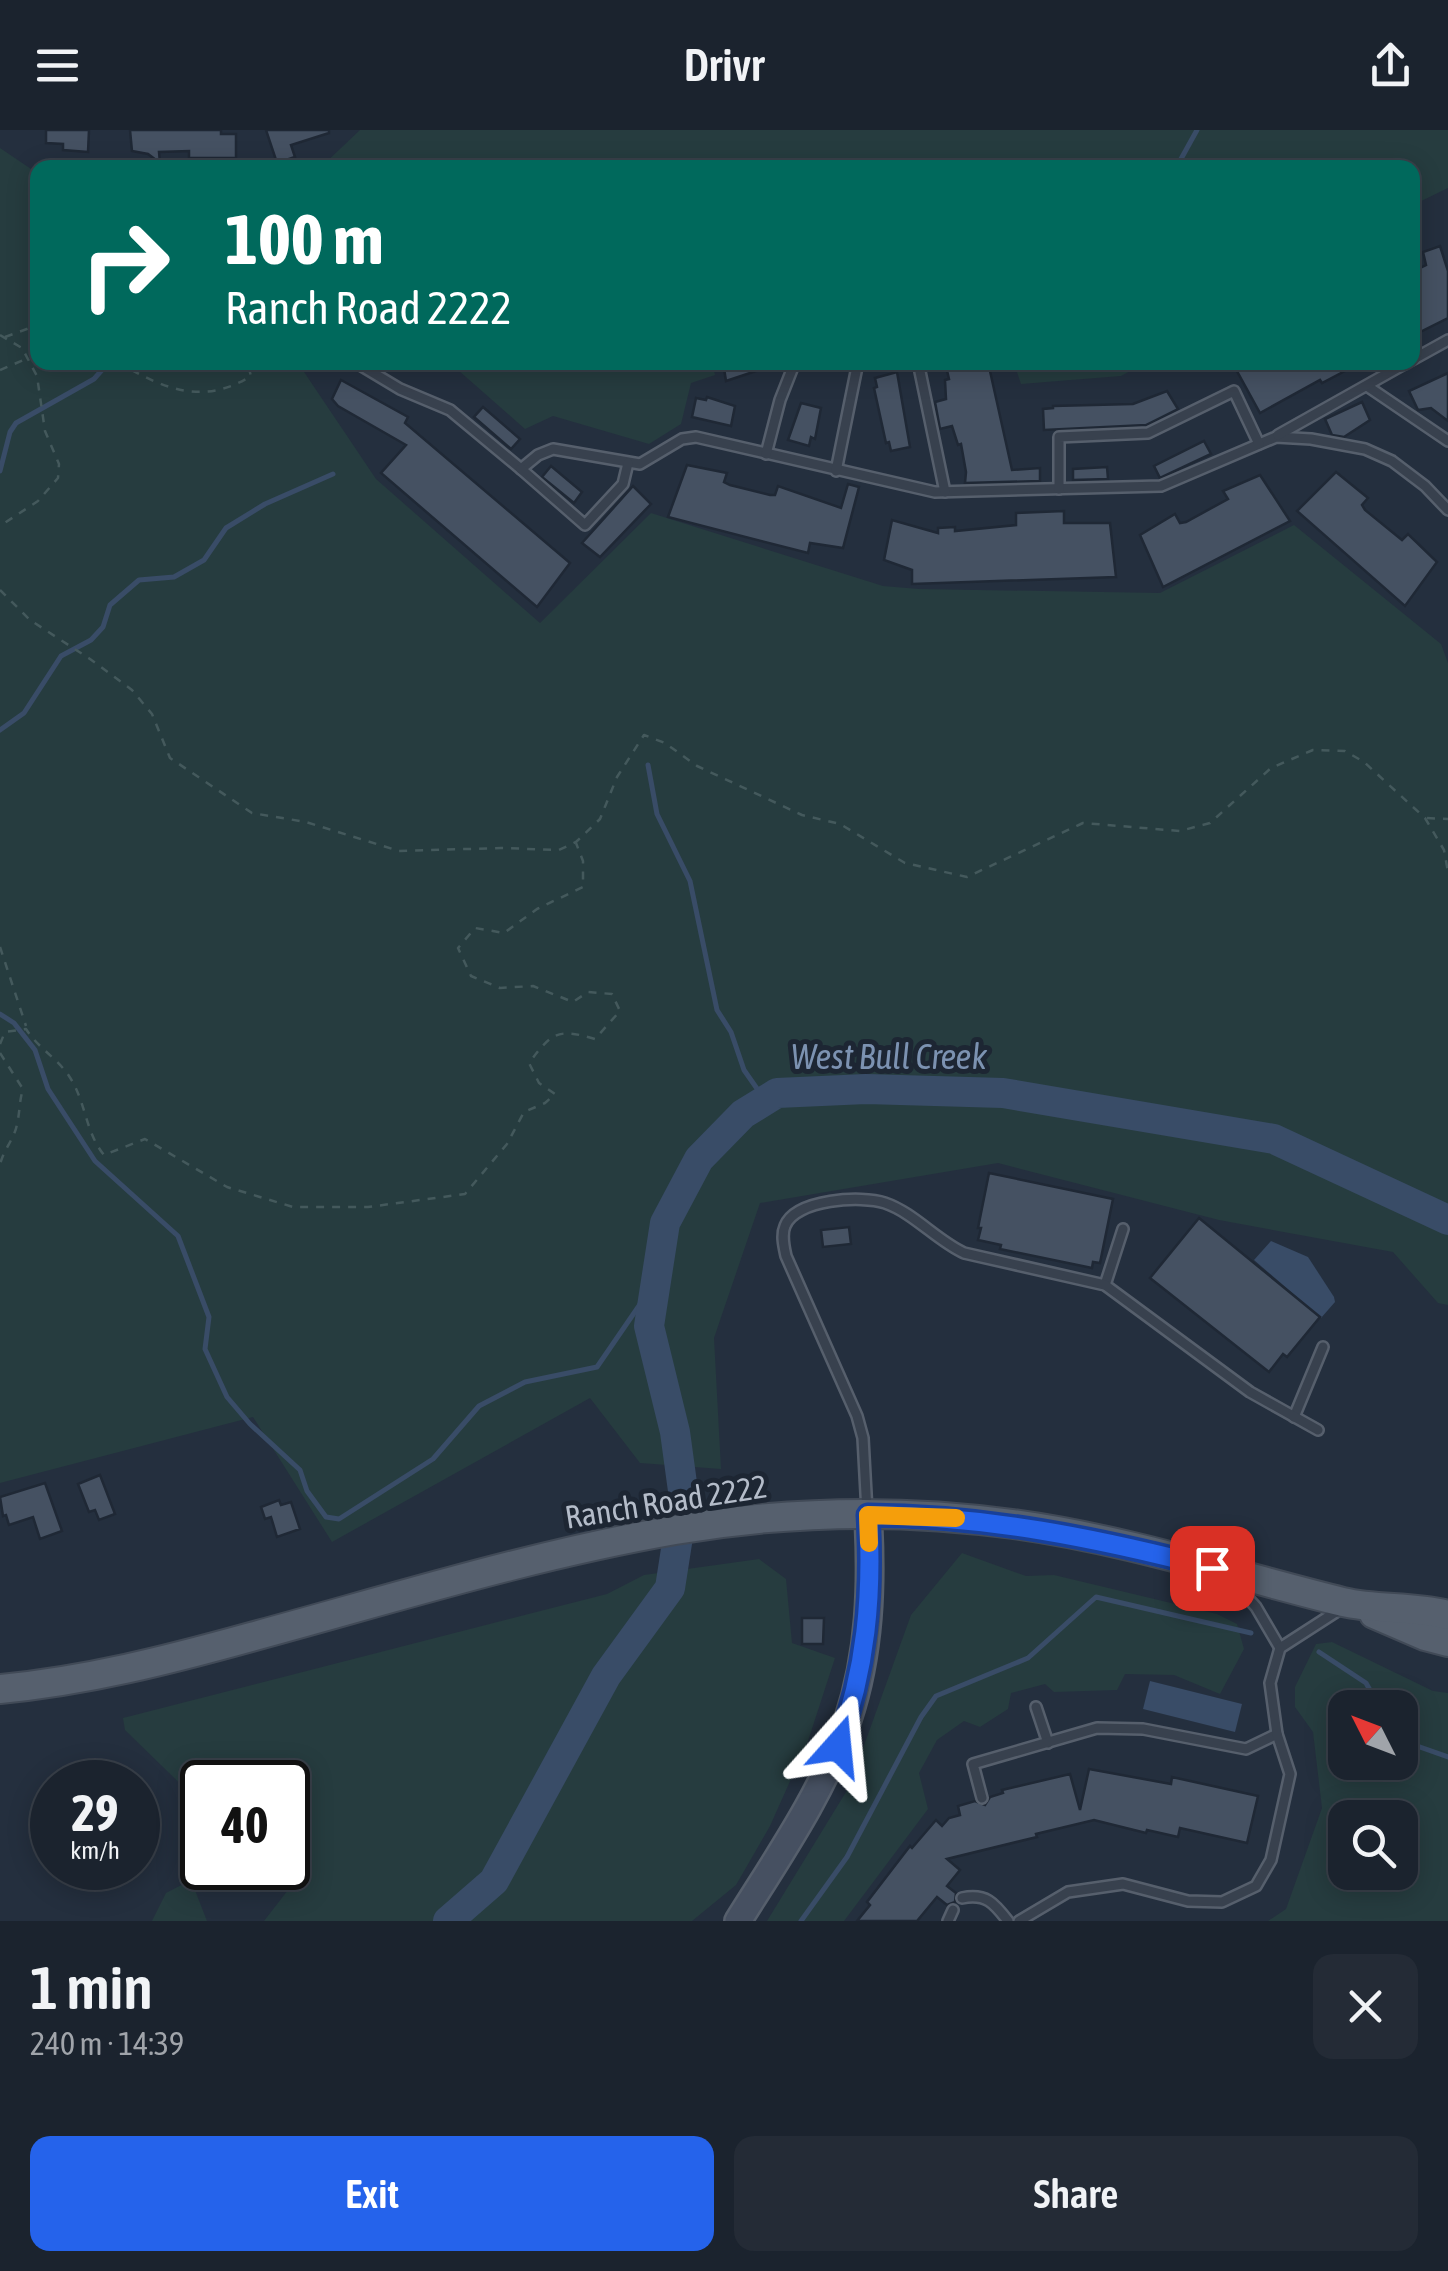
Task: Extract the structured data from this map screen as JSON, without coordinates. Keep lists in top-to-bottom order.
{
  "streets": {
    "main road": ["Ranch Road 2222"]
  },
  "water": ["West Bull Creek"],
  "north": "top left",
  "page": {
    "header": "Drivr",
    "turn": ["100 m", "Ranch Road 2222"],
    "speed": "29 km/h",
    "limit": "40",
    "heading": ["1 min", "240 m · 14:39"],
    "buttons": ["Exit", "Share"]
  }
}
